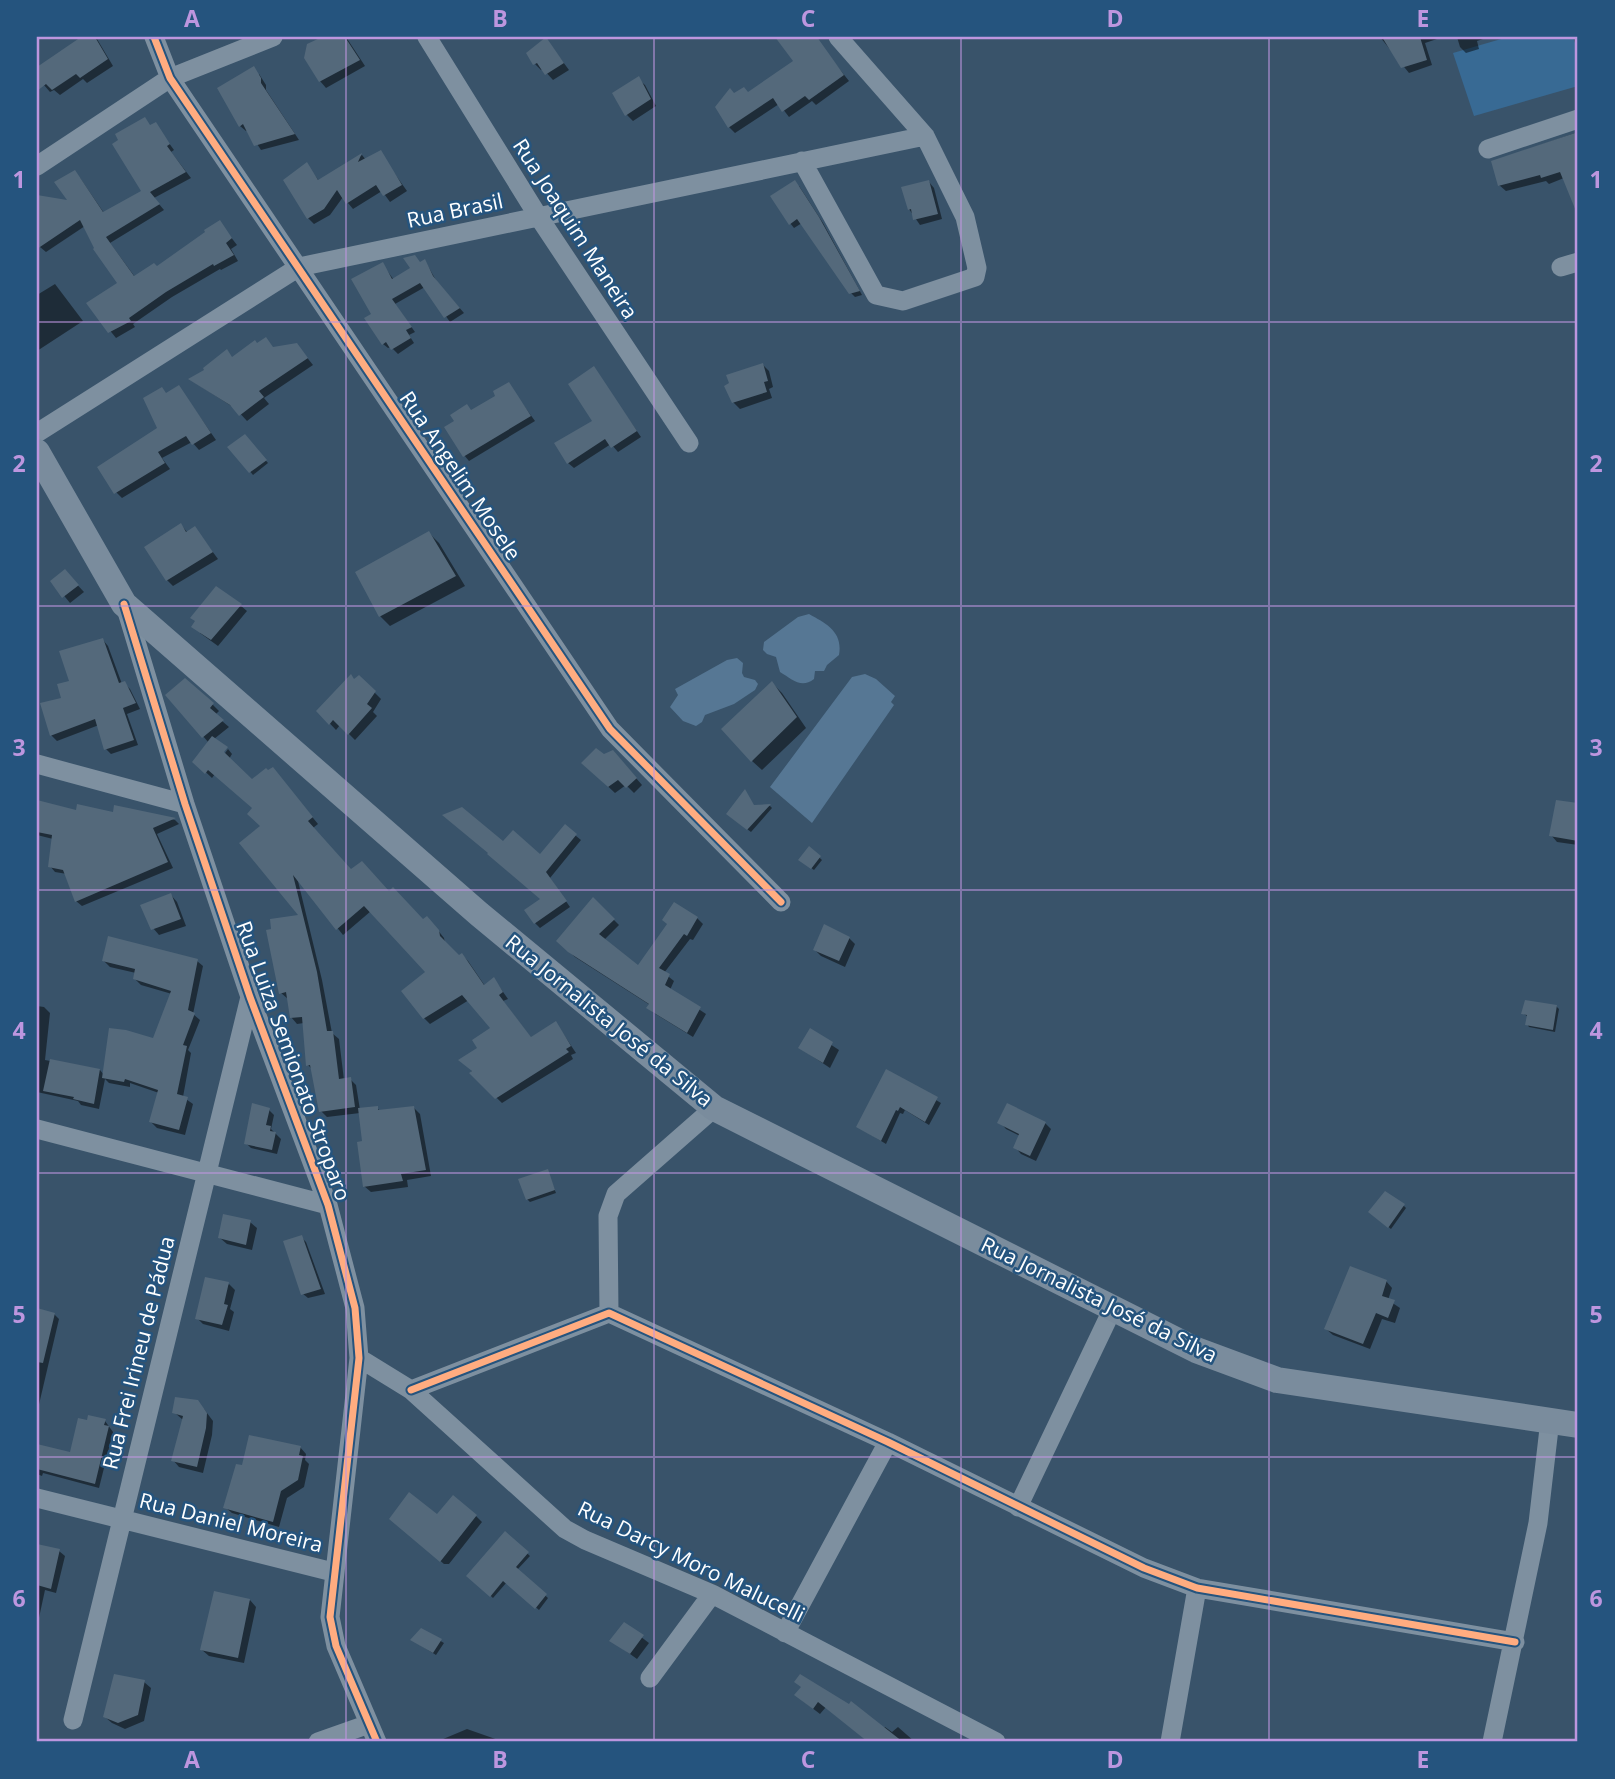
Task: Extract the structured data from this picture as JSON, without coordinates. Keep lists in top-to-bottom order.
{
  "streets": {
    "main road": ["Rua Jornalista José da Silva"],
    "street": [
      "Rua Brasil",
      "Rua Joaquim Maneira",
      "Rua Angelim Mosele",
      "Rua Luiza Semionato Stroparo",
      "Rua Frei Irineu de Pádua",
      "Rua Daniel Moreira",
      "Rua Darcy Moro Malucelli"
    ]
  },
  "crossings": [
    ["Rua Brasil", "Rua Joaquim Maneira"],
    ["Rua Brasil", "Rua Angelim Mosele"],
    ["Rua Jornalista José da Silva", "Rua Luiza Semionato Stroparo"],
    ["Rua Luiza Semionato Stroparo", "Rua Frei Irineu de Pádua"],
    ["Rua Luiza Semionato Stroparo", "Rua Daniel Moreira"],
    ["Rua Luiza Semionato Stroparo", "Rua Darcy Moro Malucelli"],
    ["Rua Frei Irineu de Pádua", "Rua Daniel Moreira"]
  ],
  "grid": {
    "columns": [
      "A",
      "B",
      "C",
      "D",
      "E"
    ],
    "rows": [
      "1",
      "2",
      "3",
      "4",
      "5",
      "6"
    ]
  }
}
